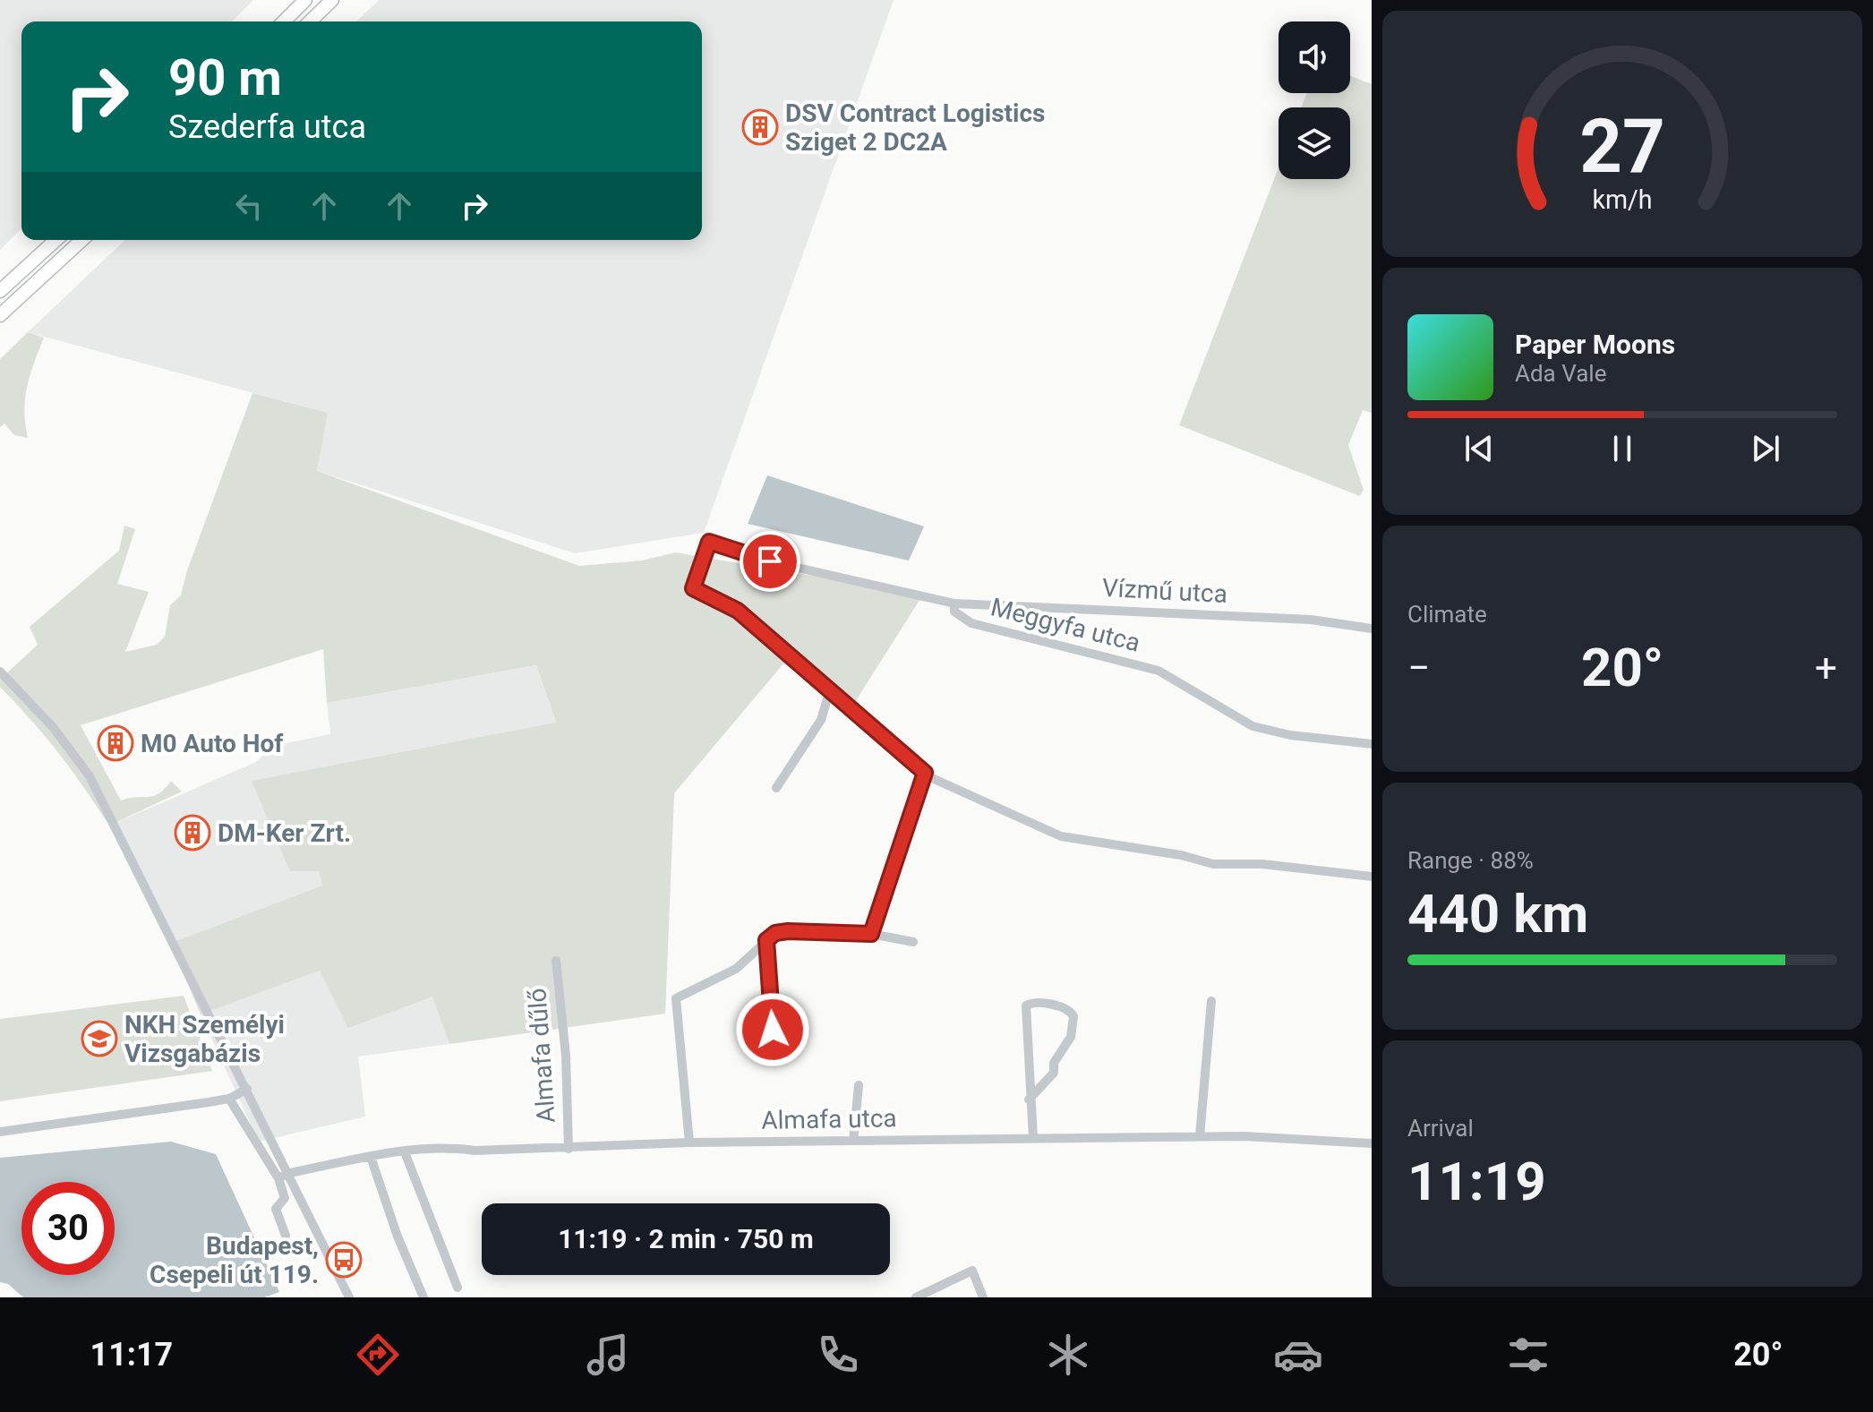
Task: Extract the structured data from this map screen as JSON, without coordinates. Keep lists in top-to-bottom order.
{
  "streets": {
    "street": [
      "Vízmű utca",
      "Meggyfa utca",
      "Almafa dűlő",
      "Almafa utca"
    ]
  },
  "crossings": [
    ["Vízmű utca", "Meggyfa utca"],
    ["Almafa dűlő", "Almafa utca"]
  ],
  "places": {
    "building": ["DSV Contract Logistics Sziget 2 DC2A", "M0 Auto Hof", "DM-Ker Zrt."],
    "school or university": ["NKH Személyi Vizsgabázis"],
    "bus stop": ["Budapest, Csepeli út 119."]
  },
  "page": {
    "turn": ["90 m", "Szederfa utca"],
    "song": ["Paper Moons", "Ada Vale"],
    "tile": [
      "Climate",
      ["Range · 88%", "440 km"],
      ["Arrival", "11:19"]
    ],
    "heat": ["−", "20°", "+"],
    "limit": "30",
    "trip": "11:19 · 2 min · 750 m",
    "tabs": ["11:17", "20°"],
    "gauge": ["27", "km/h"]
  }
}
